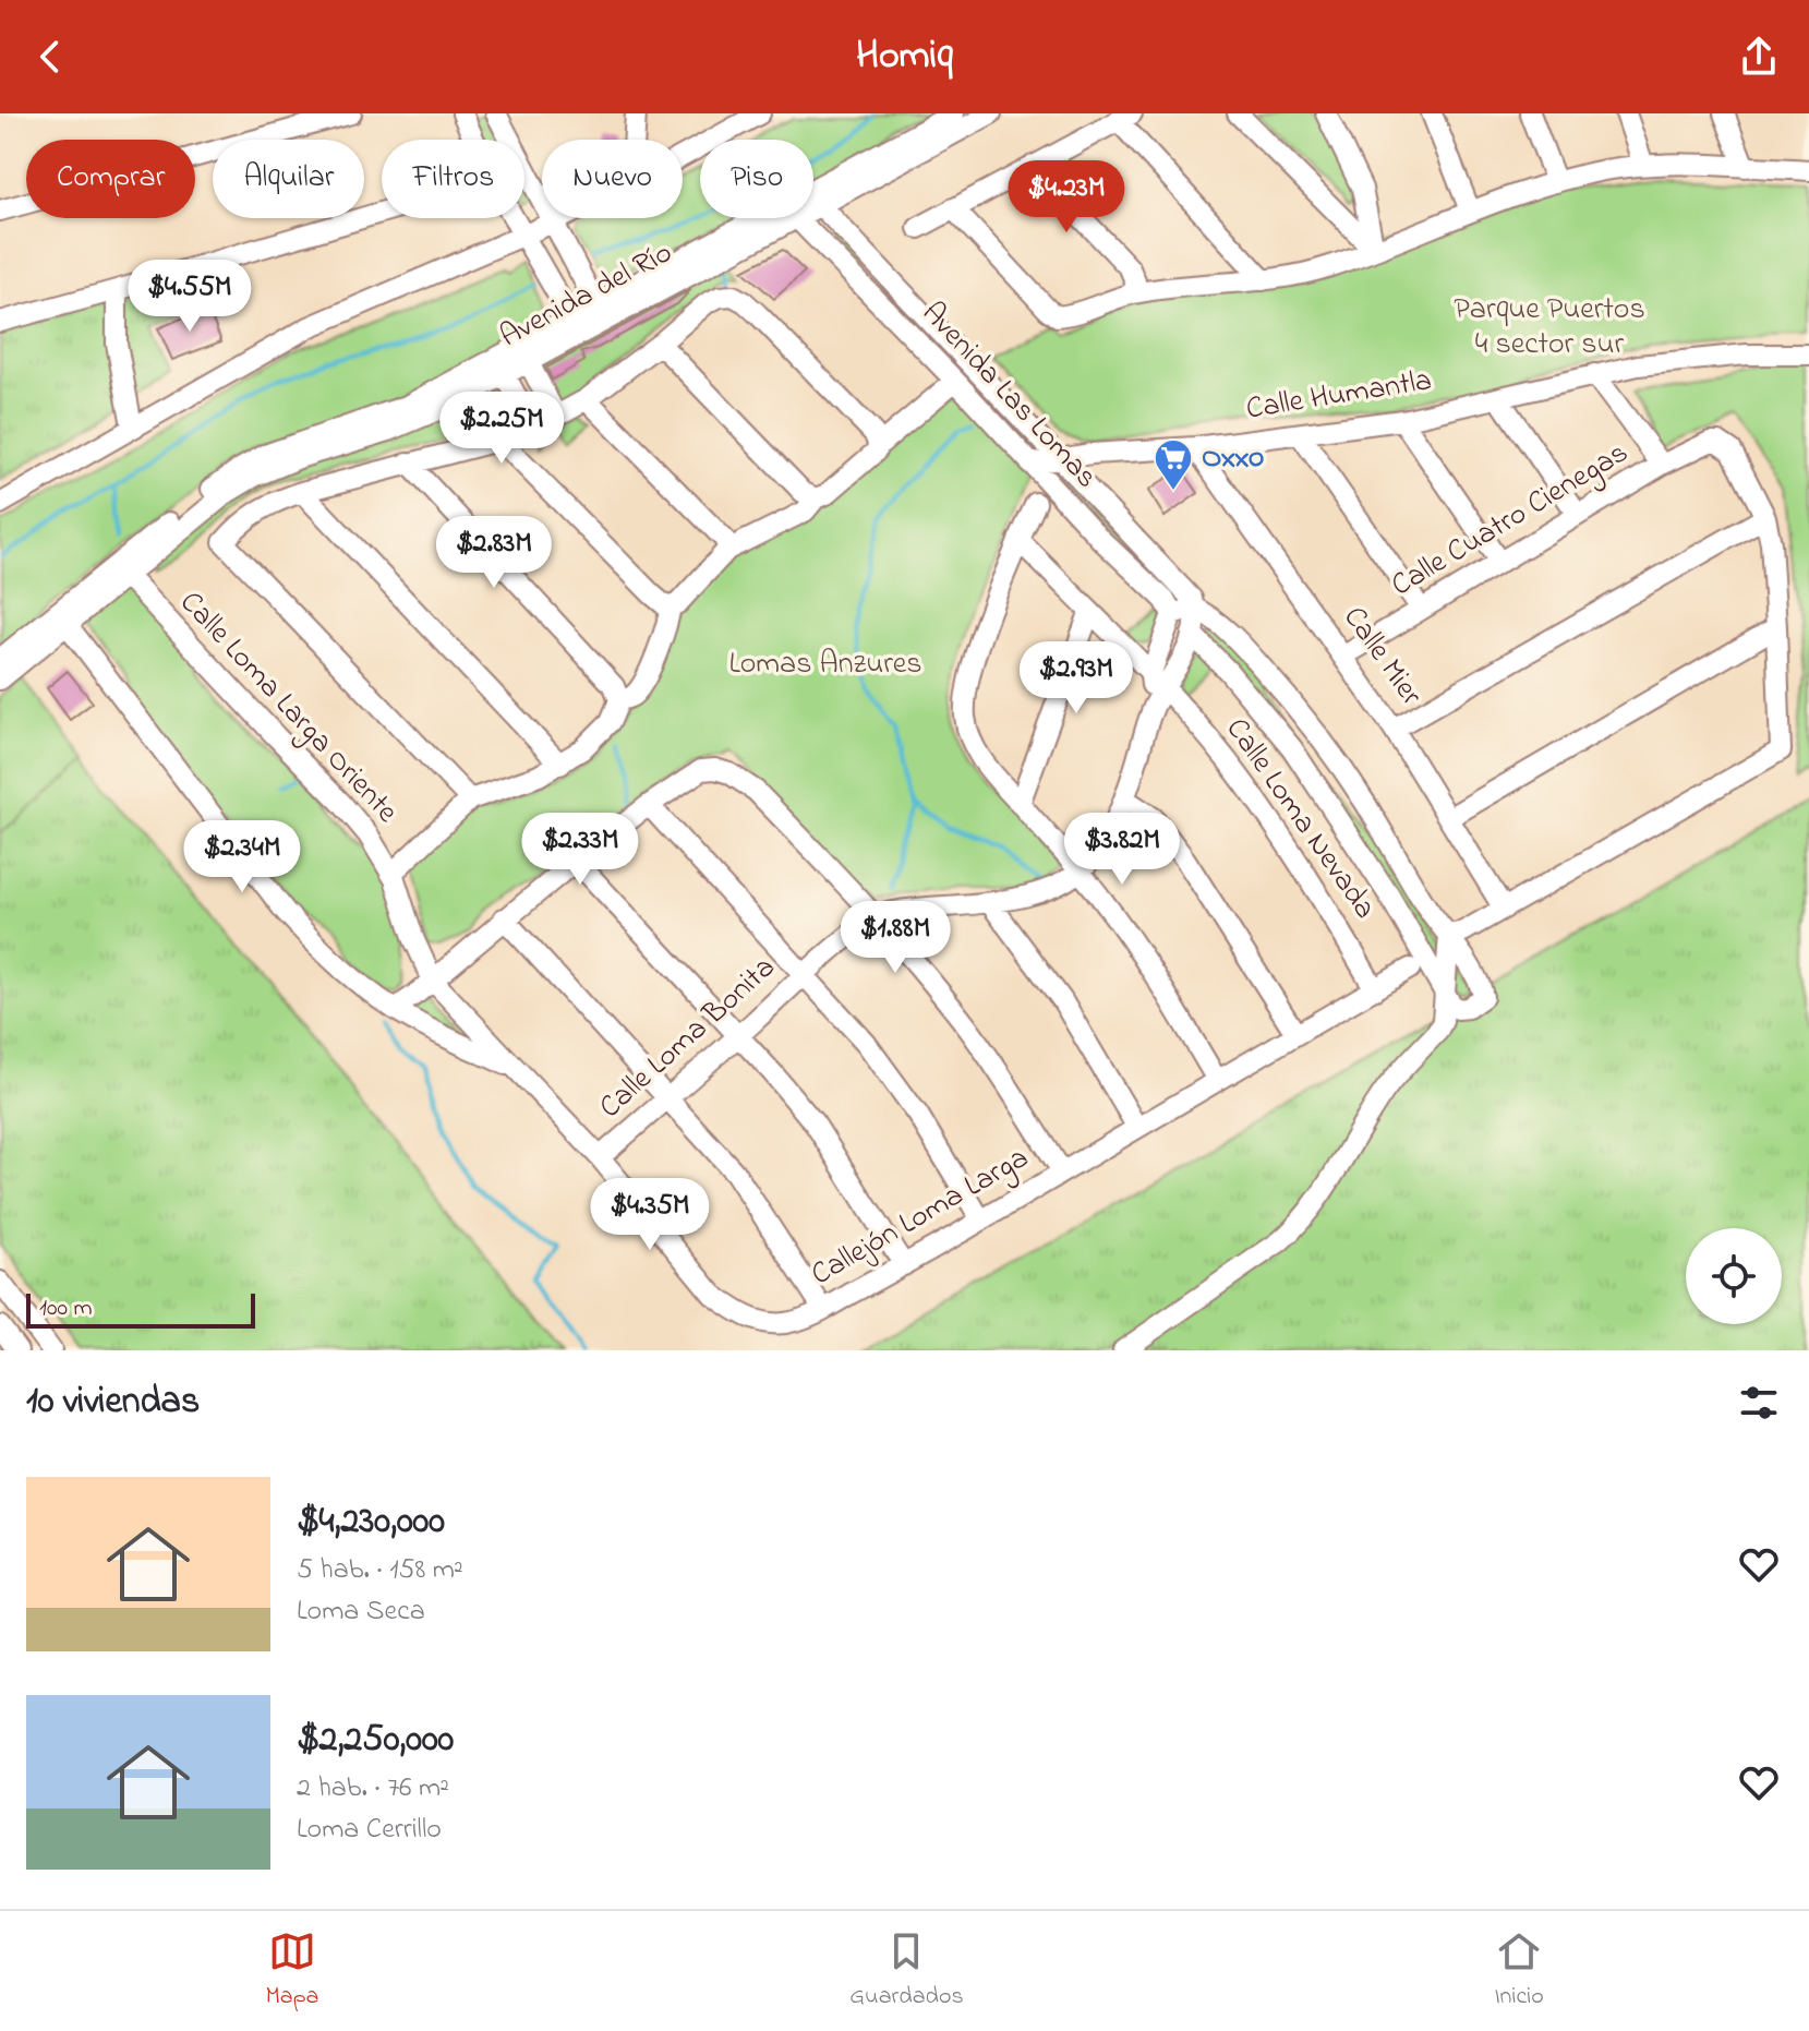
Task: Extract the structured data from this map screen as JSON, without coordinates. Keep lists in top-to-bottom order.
{
  "streets": {
    "street": [
      "Avenida del Río",
      "Avenida Las Lomas",
      "Calle Humantla",
      "Calle Cuatro Cienegas",
      "Calle Mier",
      "Calle Loma Larga Oriente",
      "Calle Loma Nevada",
      "Calle Loma Bonita",
      "Callejón Loma Larga"
    ]
  },
  "crossings": [
    ["Avenida del Río", "Avenida Las Lomas"],
    ["Avenida del Río", "Calle Loma Larga Oriente"],
    ["Avenida Las Lomas", "Calle Humantla"],
    ["Avenida Las Lomas", "Calle Loma Bonita"],
    ["Calle Humantla", "Calle Mier"],
    ["Calle Cuatro Cienegas", "Calle Mier"],
    ["Calle Loma Larga Oriente", "Callejón Loma Larga"],
    ["Calle Loma Nevada", "Calle Loma Bonita"],
    ["Calle Loma Nevada", "Callejón Loma Larga"],
    ["Calle Loma Bonita", "Callejón Loma Larga"]
  ],
  "parks": ["Parque Puertos 4 sector sur", "Lomas Anzures"],
  "places": {
    "supermarket": ["Oxxo"]
  },
  "scale_bar": "100 m",
  "page": {
    "header": "Homiq",
    "chip": [
      "Comprar",
      "Alquilar",
      "Filtros",
      "Nuevo",
      "Piso"
    ],
    "price": [
      "$4.23M",
      "$4.55M",
      "$2.25M",
      "$2.83M",
      "$2.93M",
      "$2.33M",
      "$3.82M",
      "$2.34M",
      "$1.88M",
      "$4.35M"
    ],
    "scale": "100 m",
    "heading": "10 viviendas",
    "list": [
      {
        "name": "$4,230,000",
        "note": "5 hab. · 158 m² · Loma Seca"
      },
      {
        "name": "$2,250,000",
        "note": "2 hab. · 76 m² · Loma Cerrillo"
      }
    ],
    "tabs": ["Mapa", "Guardados", "Inicio"]
  }
}
